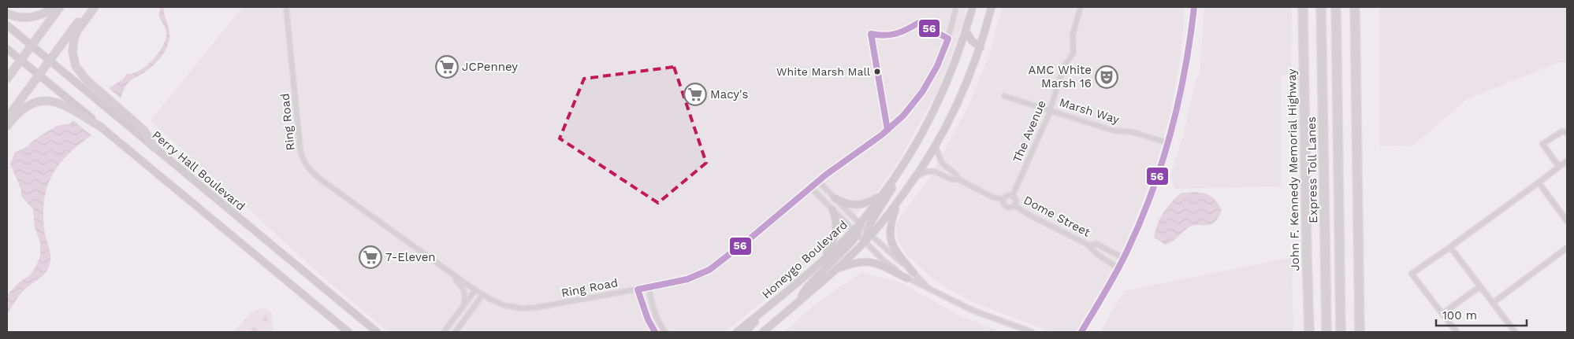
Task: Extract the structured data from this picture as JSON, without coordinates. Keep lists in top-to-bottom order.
{
  "streets": {
    "highway": ["John F. Kennedy Memorial Highway", "Express Toll Lanes"],
    "main road": ["Perry Hall Boulevard", "Honeygo Boulevard"],
    "street": [
      "Marsh Way",
      "Ring Road",
      "The Avenue",
      "Dome Street"
    ]
  },
  "crossings": [
    ["Marsh Way", "The Avenue"],
    ["The Avenue", "Dome Street"]
  ],
  "places": {
    "supermarket": ["JCPenney", "Macy's", "7-Eleven"],
    "other": ["White Marsh Mall"],
    "theatre": ["AMC White Marsh 16"]
  },
  "lines": ["transit line 56"],
  "scale_bar": "100 m"
}
